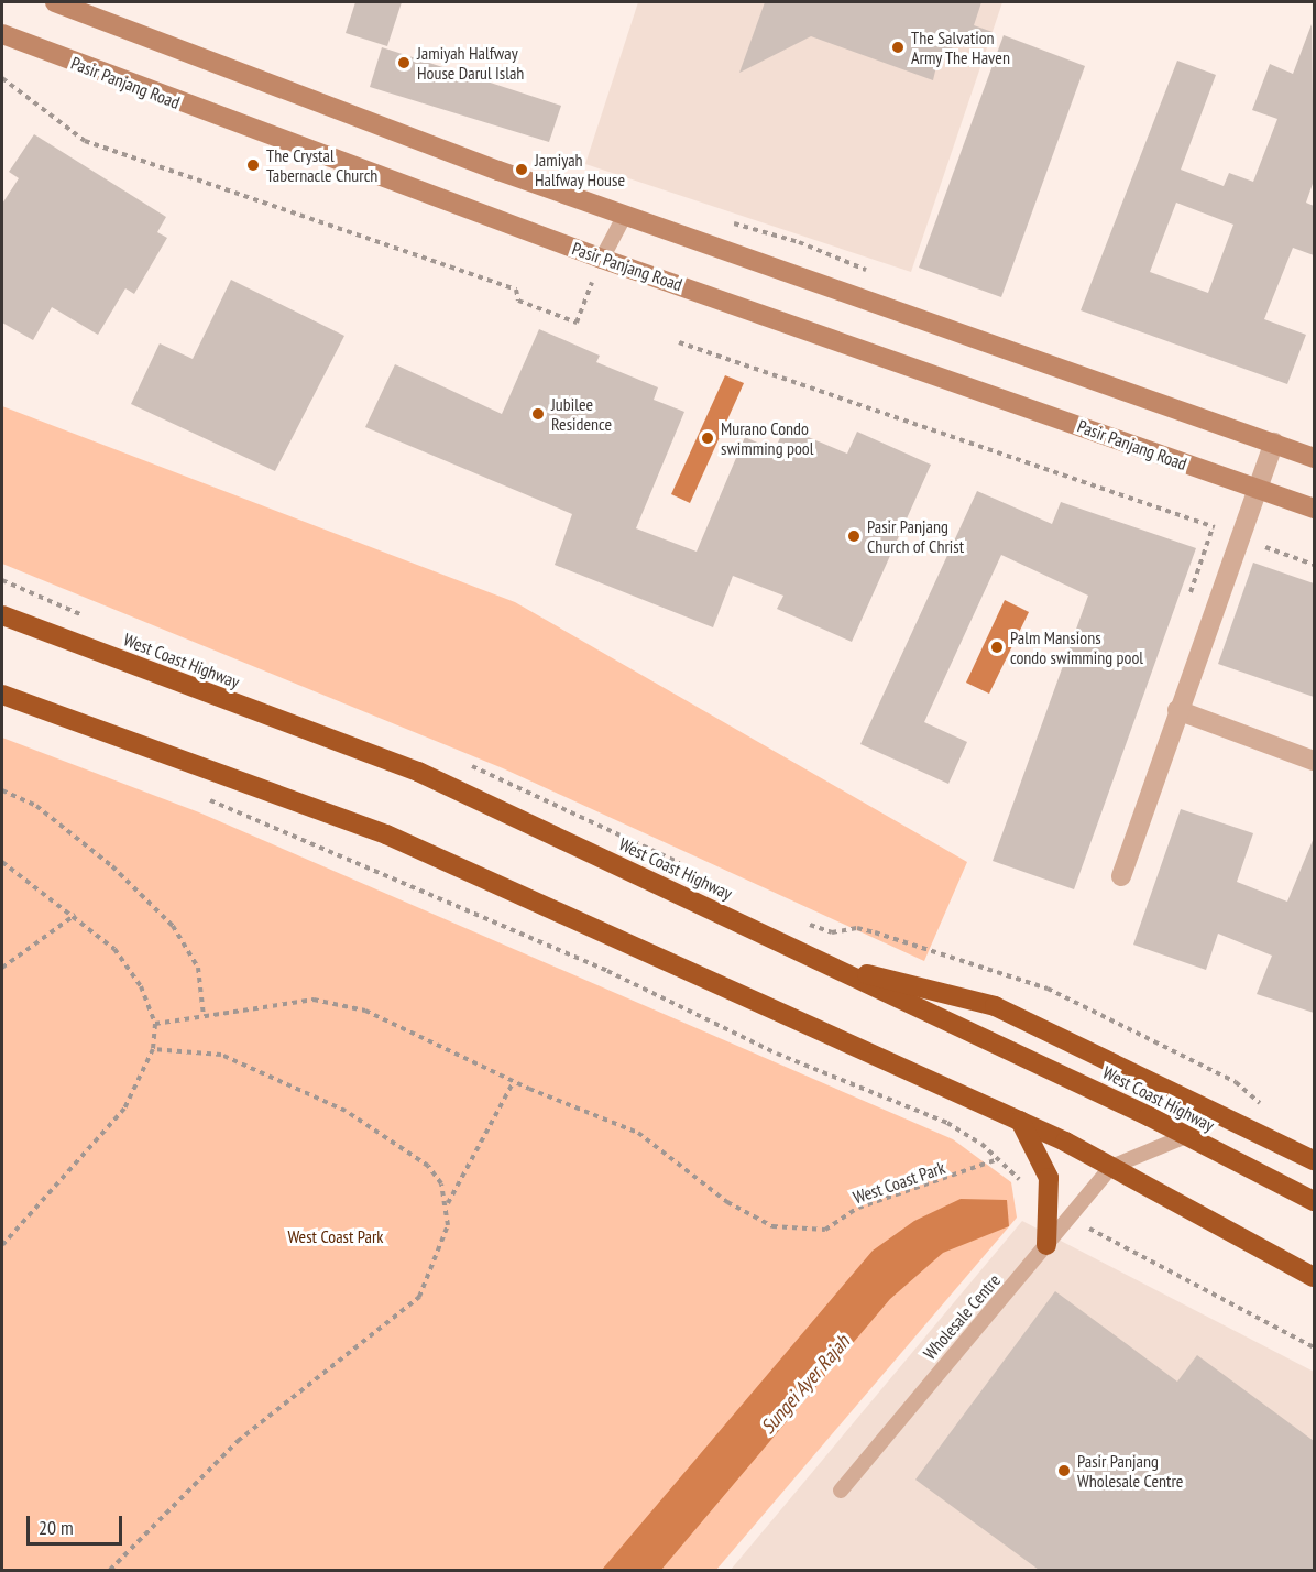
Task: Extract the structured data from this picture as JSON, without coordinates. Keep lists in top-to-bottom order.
{
  "streets": {
    "highway": ["West Coast Highway"],
    "main road": ["Pasir Panjang Road"],
    "lane": ["Wholesale Centre"],
    "path": ["West Coast Park"]
  },
  "water": ["Sungei Ayer Rajah"],
  "parks": ["West Coast Park"],
  "places": [
    "The Salvation Army The Haven",
    "Jamiyah Halfway House Darul Islah",
    "The Crystal Tabernacle Church",
    "Jamiyah Halfway House",
    "Jubilee Residence",
    "Murano Condo swimming pool",
    "Pasir Panjang Church of Christ",
    "Palm Mansions condo swimming pool",
    "Pasir Panjang Wholesale Centre"
  ],
  "scale_bar": "20 m"
}
